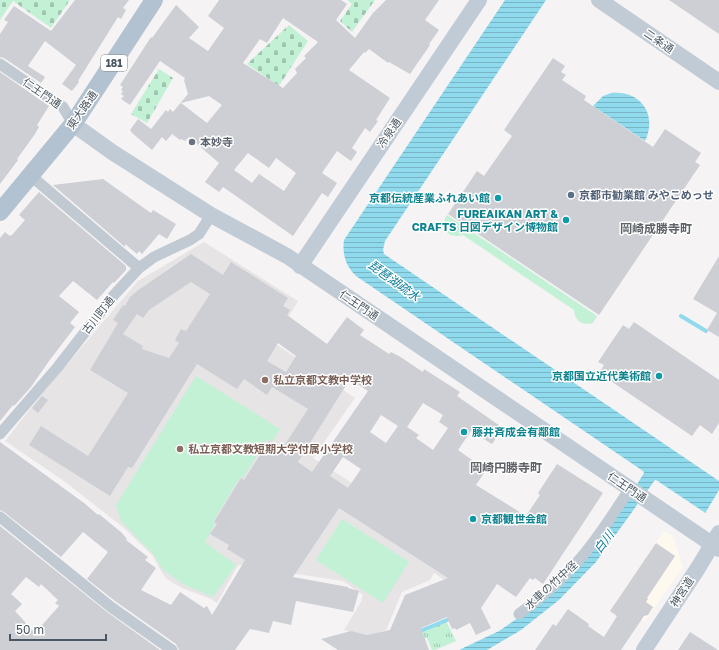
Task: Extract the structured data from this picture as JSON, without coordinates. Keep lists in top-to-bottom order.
{
  "streets": {
    "main road": ["181", "東大路通"],
    "street": [
      "二条通",
      "仁王門通",
      "冷泉通",
      "古川町通",
      "水車の竹中径",
      "神宮道"
    ]
  },
  "crossings": [
    ["仁王門通", "東大路通"],
    ["仁王門通", "冷泉通"],
    ["仁王門通", "古川町通"],
    ["仁王門通", "水車の竹中径"],
    ["仁王門通", "神宮道"]
  ],
  "districts": ["岡崎成勝寺町", "岡崎円勝寺町"],
  "water": ["琵琶湖疏水", "白川"],
  "places": [
    "本妙寺",
    "京都市勧業館 みやこめっせ",
    "京都伝統産業ふれあい館",
    "FUREAIKAN ART & CRAFTS 日図デザイン博物館",
    "京都国立近代美術館",
    "私立京都文教中学校",
    "藤井斉成会有鄰館",
    "私立京都文教短期大学付属小学校",
    "京都観世会館"
  ],
  "scale_bar": "50 m"
}
